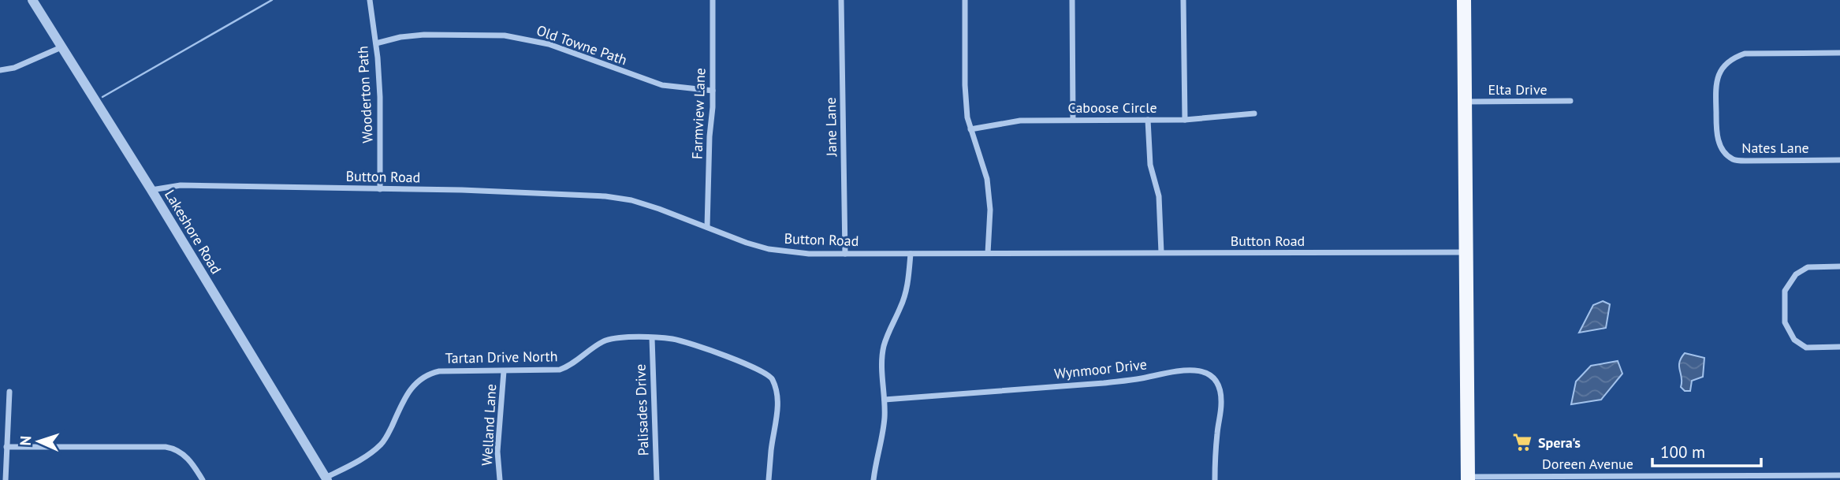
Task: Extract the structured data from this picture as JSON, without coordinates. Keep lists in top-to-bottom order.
{
  "streets": {
    "street": [
      "Old Towne Path",
      "Elta Drive",
      "Wooderton Path",
      "Caboose Circle",
      "Farmview Lane",
      "Jane Lane",
      "Nates Lane",
      "Button Road",
      "Lakeshore Road",
      "Tartan Drive North",
      "Wynmoor Drive",
      "Palisades Drive",
      "Welland Lane",
      "Doreen Avenue"
    ]
  },
  "crossings": [
    ["Old Towne Path", "Wooderton Path"],
    ["Old Towne Path", "Farmview Lane"],
    ["Wooderton Path", "Button Road"],
    ["Farmview Lane", "Button Road"],
    ["Jane Lane", "Button Road"],
    ["Button Road", "Lakeshore Road"],
    ["Lakeshore Road", "Tartan Drive North"],
    ["Tartan Drive North", "Palisades Drive"],
    ["Tartan Drive North", "Welland Lane"]
  ],
  "places": {
    "supermarket": ["Spera's"]
  },
  "scale_bar": "100 m",
  "north": "left"
}
